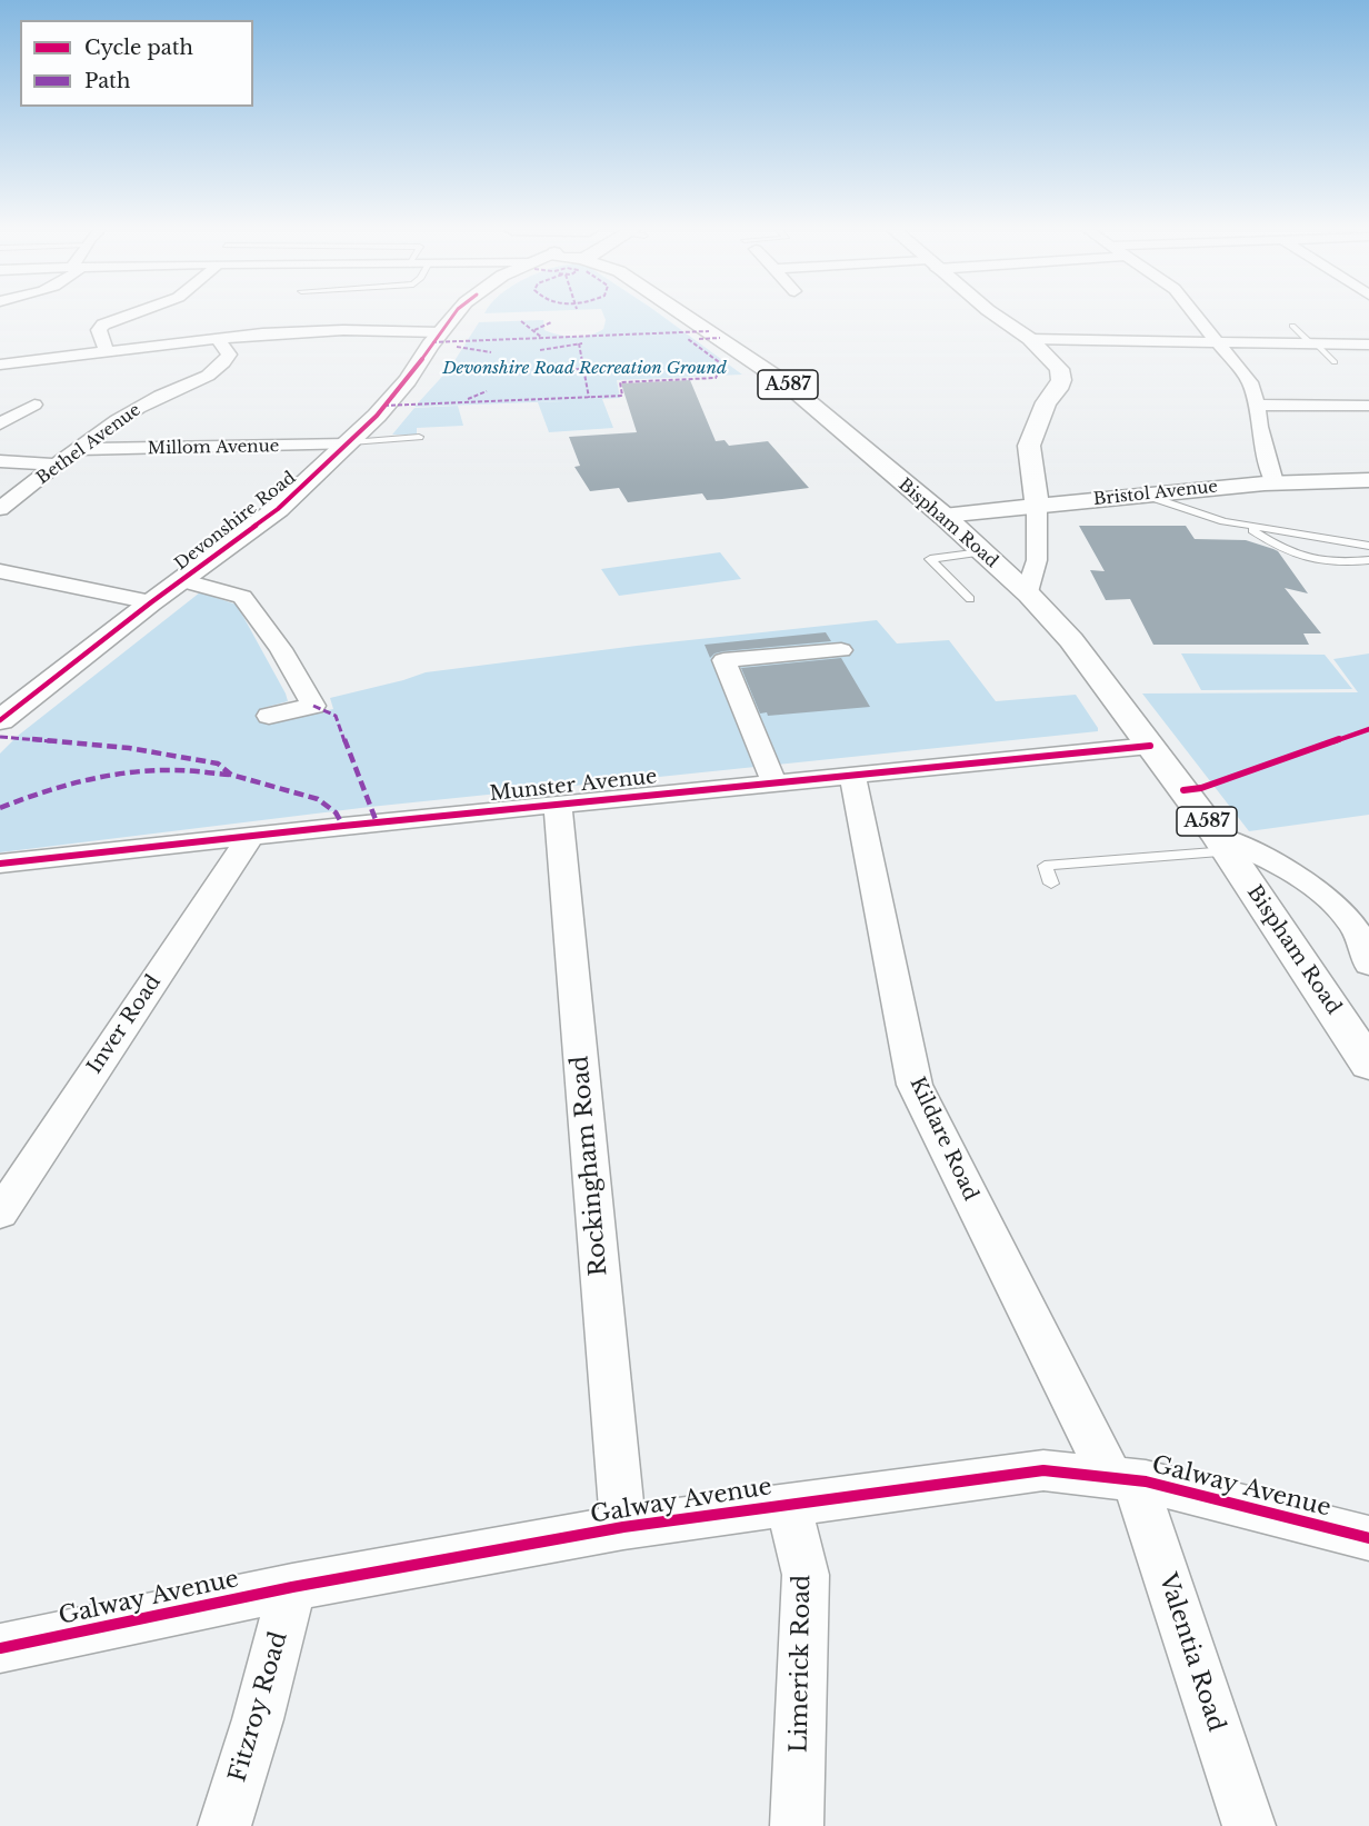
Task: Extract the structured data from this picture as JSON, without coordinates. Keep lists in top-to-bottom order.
{
  "streets": {
    "main road": [
      "A587",
      "Bristol Avenue",
      "Devonshire Road",
      "Bispham Road"
    ],
    "street": [
      "Bethel Avenue",
      "Millom Avenue",
      "Munster Avenue",
      "Inver Road",
      "Kildare Road",
      "Rockingham Road",
      "Galway Avenue",
      "Valentia Road",
      "Limerick Road",
      "Fitzroy Road"
    ]
  },
  "crossings": [
    ["Bethel Avenue", "Millom Avenue"],
    ["Millom Avenue", "Devonshire Road"],
    ["Bristol Avenue", "Bispham Road"],
    ["Bispham Road", "Munster Avenue"],
    ["Munster Avenue", "Inver Road"],
    ["Munster Avenue", "Kildare Road"],
    ["Munster Avenue", "Rockingham Road"],
    ["Kildare Road", "Galway Avenue"],
    ["Kildare Road", "Valentia Road"],
    ["Rockingham Road", "Galway Avenue"],
    ["Galway Avenue", "Valentia Road"],
    ["Galway Avenue", "Limerick Road"],
    ["Galway Avenue", "Fitzroy Road"]
  ],
  "parks": ["Devonshire Road Recreation Ground"],
  "legend": ["Cycle path", "Path"]
}
